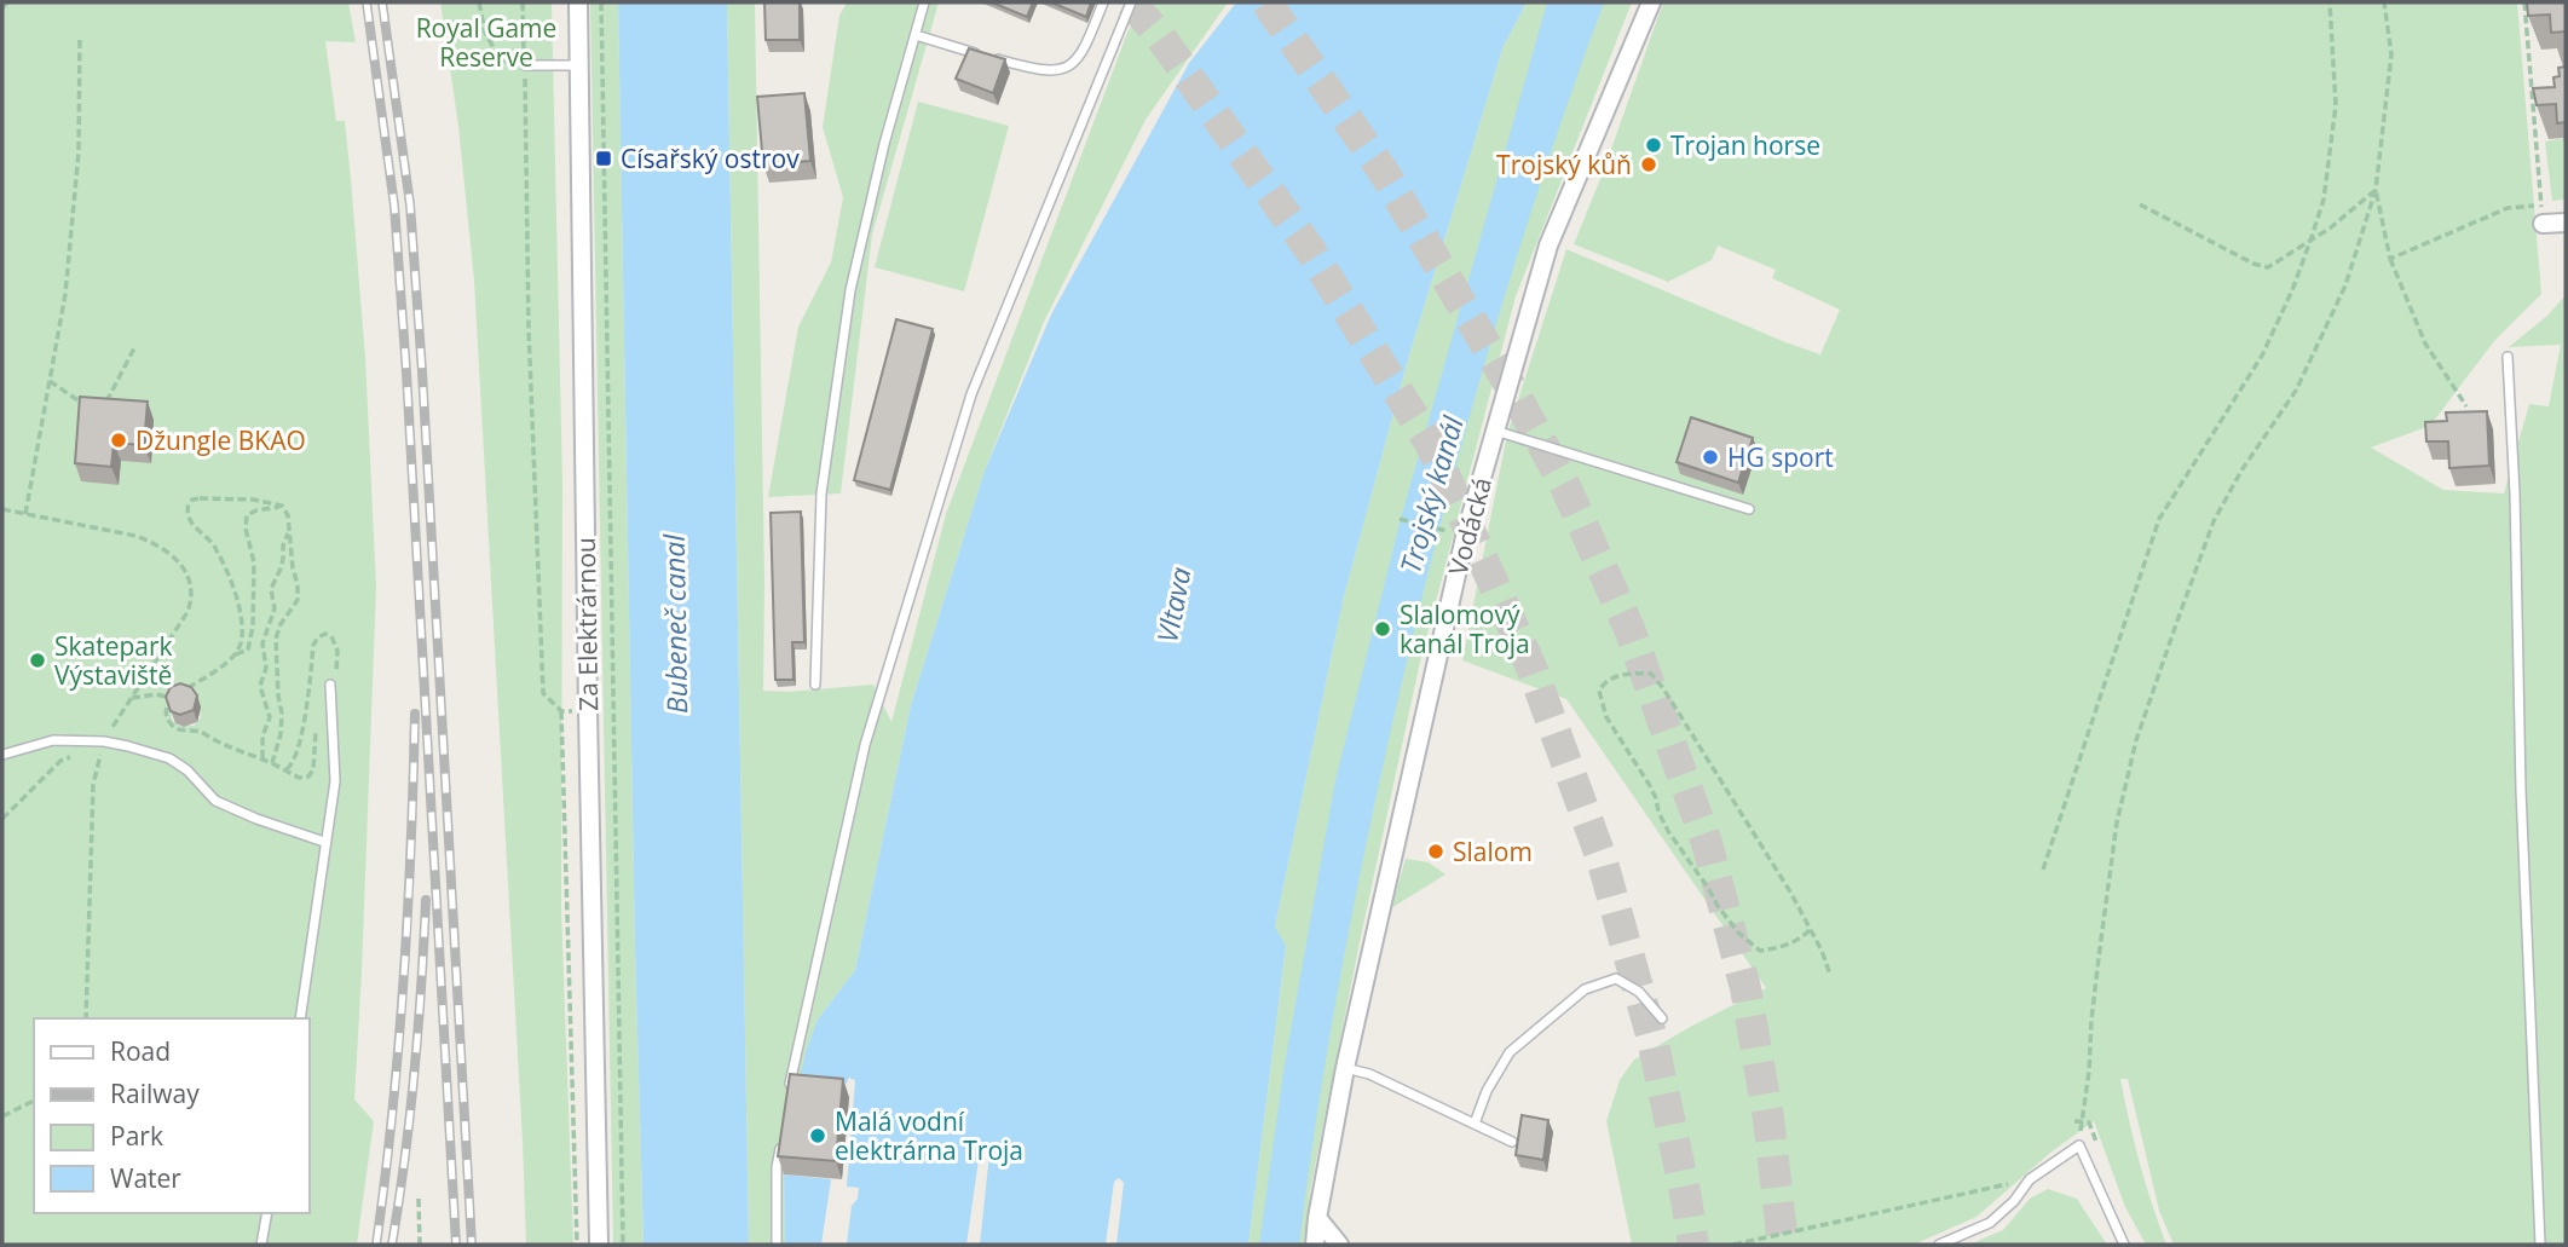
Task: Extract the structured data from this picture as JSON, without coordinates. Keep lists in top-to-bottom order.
{
  "streets": {
    "street": ["Vodácká", "Za Elektrárnou"]
  },
  "water": ["Trojský kanál", "Vltava", "Bubeneč canal"],
  "parks": ["Royal Game Reserve"],
  "places": {
    "other": [
      "Trojan horse",
      "Trojský kůň",
      "Džungle BKAO",
      "HG sport",
      "Slalomový kanál Troja",
      "Skatepark Výstaviště",
      "Slalom",
      "Malá vodní elektrárna Troja"
    ],
    "transit": ["Císařský ostrov"]
  },
  "legend": [
    "Road",
    "Railway",
    "Park",
    "Water"
  ]
}
